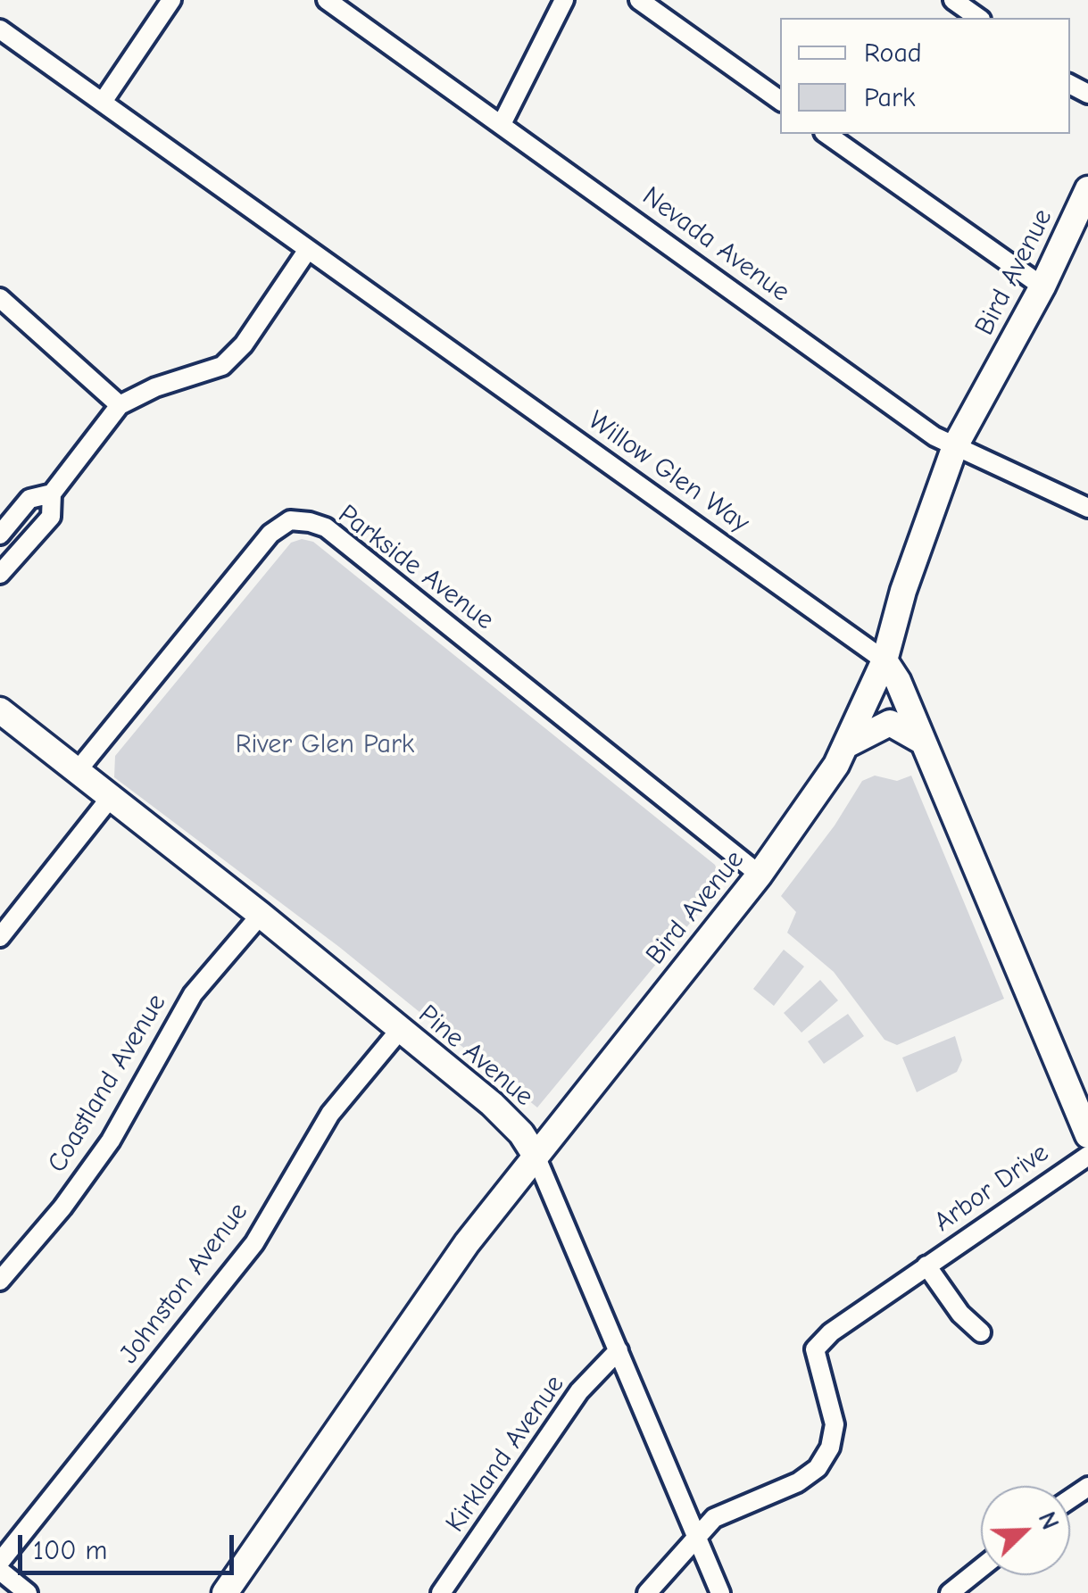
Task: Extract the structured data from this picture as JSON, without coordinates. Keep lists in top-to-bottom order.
{
  "streets": {
    "street": [
      "Nevada Avenue",
      "Bird Avenue",
      "Willow Glen Way",
      "Parkside Avenue",
      "Pine Avenue",
      "Coastland Avenue",
      "Arbor Drive",
      "Johnston Avenue",
      "Kirkland Avenue"
    ]
  },
  "crossings": [
    ["Nevada Avenue", "Bird Avenue"],
    ["Bird Avenue", "Willow Glen Way"],
    ["Bird Avenue", "Parkside Avenue"],
    ["Bird Avenue", "Pine Avenue"],
    ["Parkside Avenue", "Pine Avenue"],
    ["Pine Avenue", "Coastland Avenue"],
    ["Pine Avenue", "Arbor Drive"],
    ["Pine Avenue", "Johnston Avenue"],
    ["Pine Avenue", "Kirkland Avenue"]
  ],
  "parks": ["River Glen Park"],
  "legend": ["Road", "Park"],
  "scale_bar": "100 m",
  "north": "top right"
}
